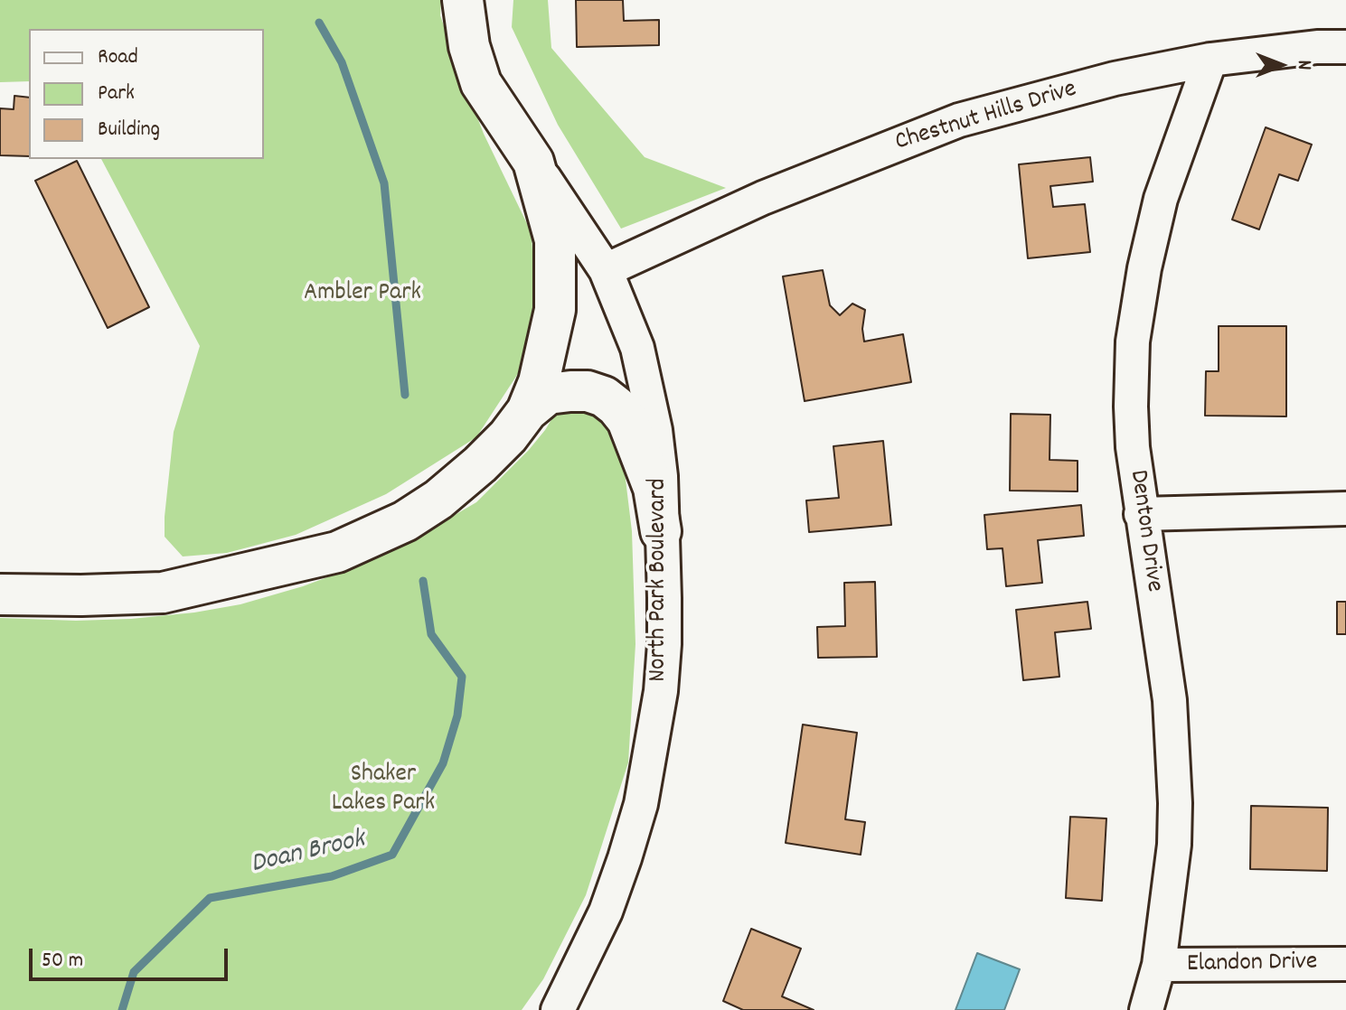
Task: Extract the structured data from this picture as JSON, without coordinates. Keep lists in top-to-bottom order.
{
  "streets": {
    "street": [
      "Chestnut Hills Drive",
      "Denton Drive",
      "North Park Boulevard",
      "Elandon Drive"
    ]
  },
  "crossings": [
    ["Chestnut Hills Drive", "Denton Drive"],
    ["Chestnut Hills Drive", "North Park Boulevard"],
    ["Denton Drive", "Elandon Drive"]
  ],
  "water": ["Doan Brook"],
  "parks": ["Ambler Park", "Shaker Lakes Park"],
  "legend": ["Road", "Park", "Building"],
  "scale_bar": "50 m",
  "north": "right"
}
